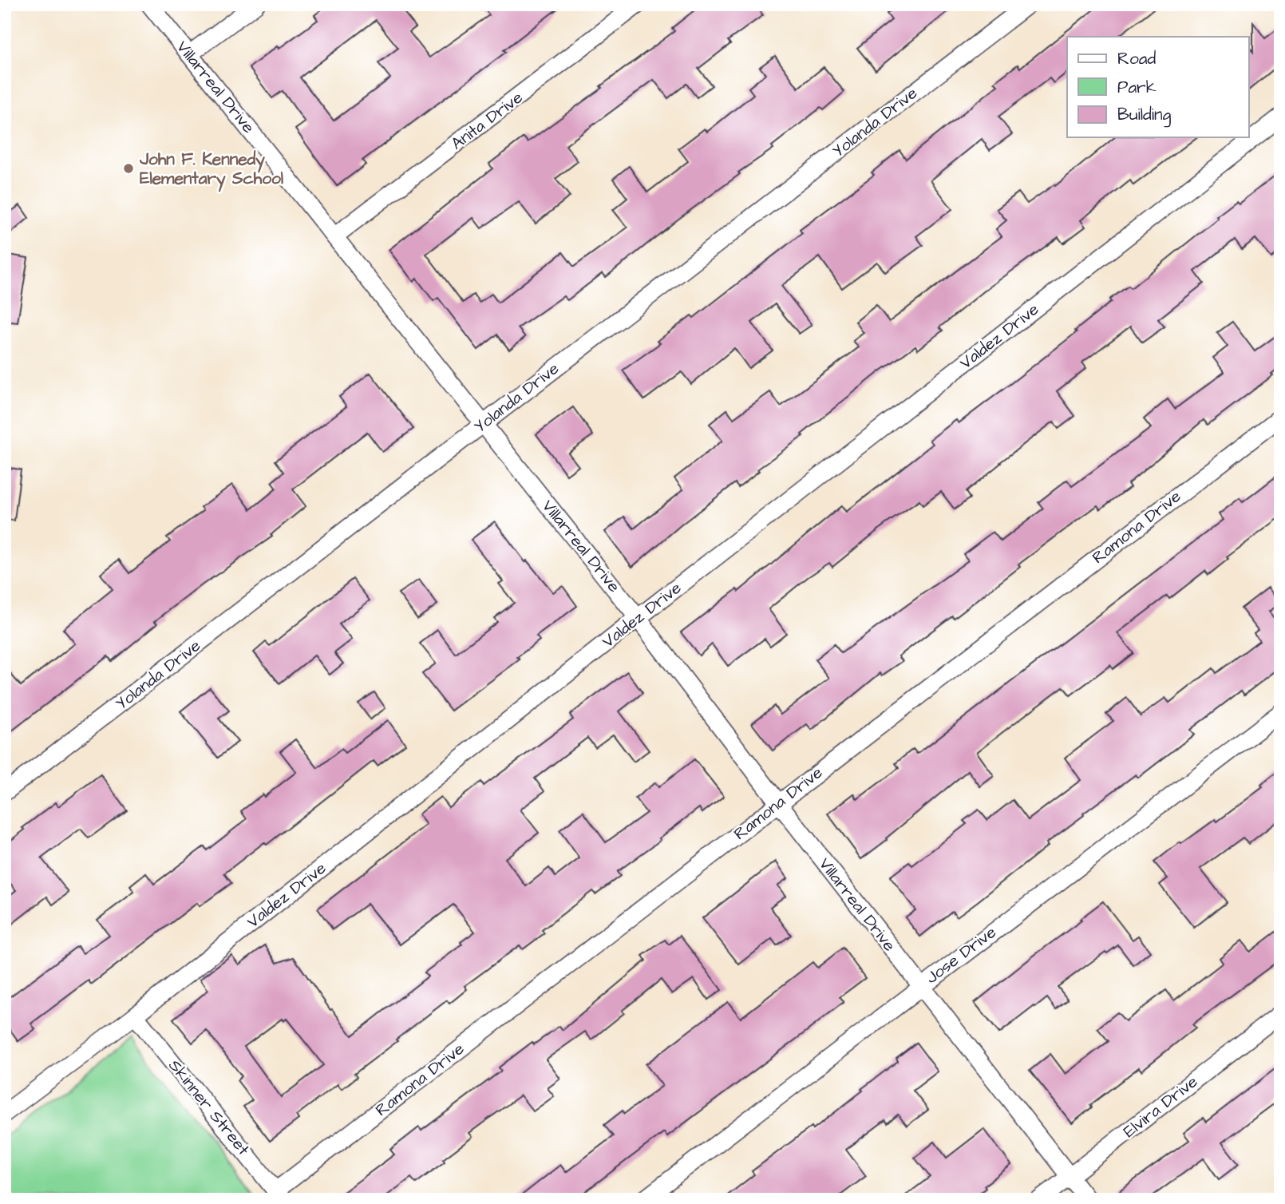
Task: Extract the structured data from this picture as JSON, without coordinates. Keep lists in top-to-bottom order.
{
  "streets": {
    "street": [
      "Villarreal Drive",
      "Anita Drive",
      "Yolanda Drive",
      "Valdez Drive",
      "Ramona Drive",
      "Jose Drive",
      "Elvira Drive",
      "Skinner Street"
    ]
  },
  "crossings": [
    ["Villarreal Drive", "Anita Drive"],
    ["Villarreal Drive", "Yolanda Drive"],
    ["Villarreal Drive", "Valdez Drive"],
    ["Villarreal Drive", "Ramona Drive"],
    ["Villarreal Drive", "Jose Drive"],
    ["Villarreal Drive", "Elvira Drive"],
    ["Valdez Drive", "Skinner Street"],
    ["Ramona Drive", "Skinner Street"]
  ],
  "places": ["John F. Kennedy Elementary School"],
  "legend": ["Road", "Park", "Building"]
}
